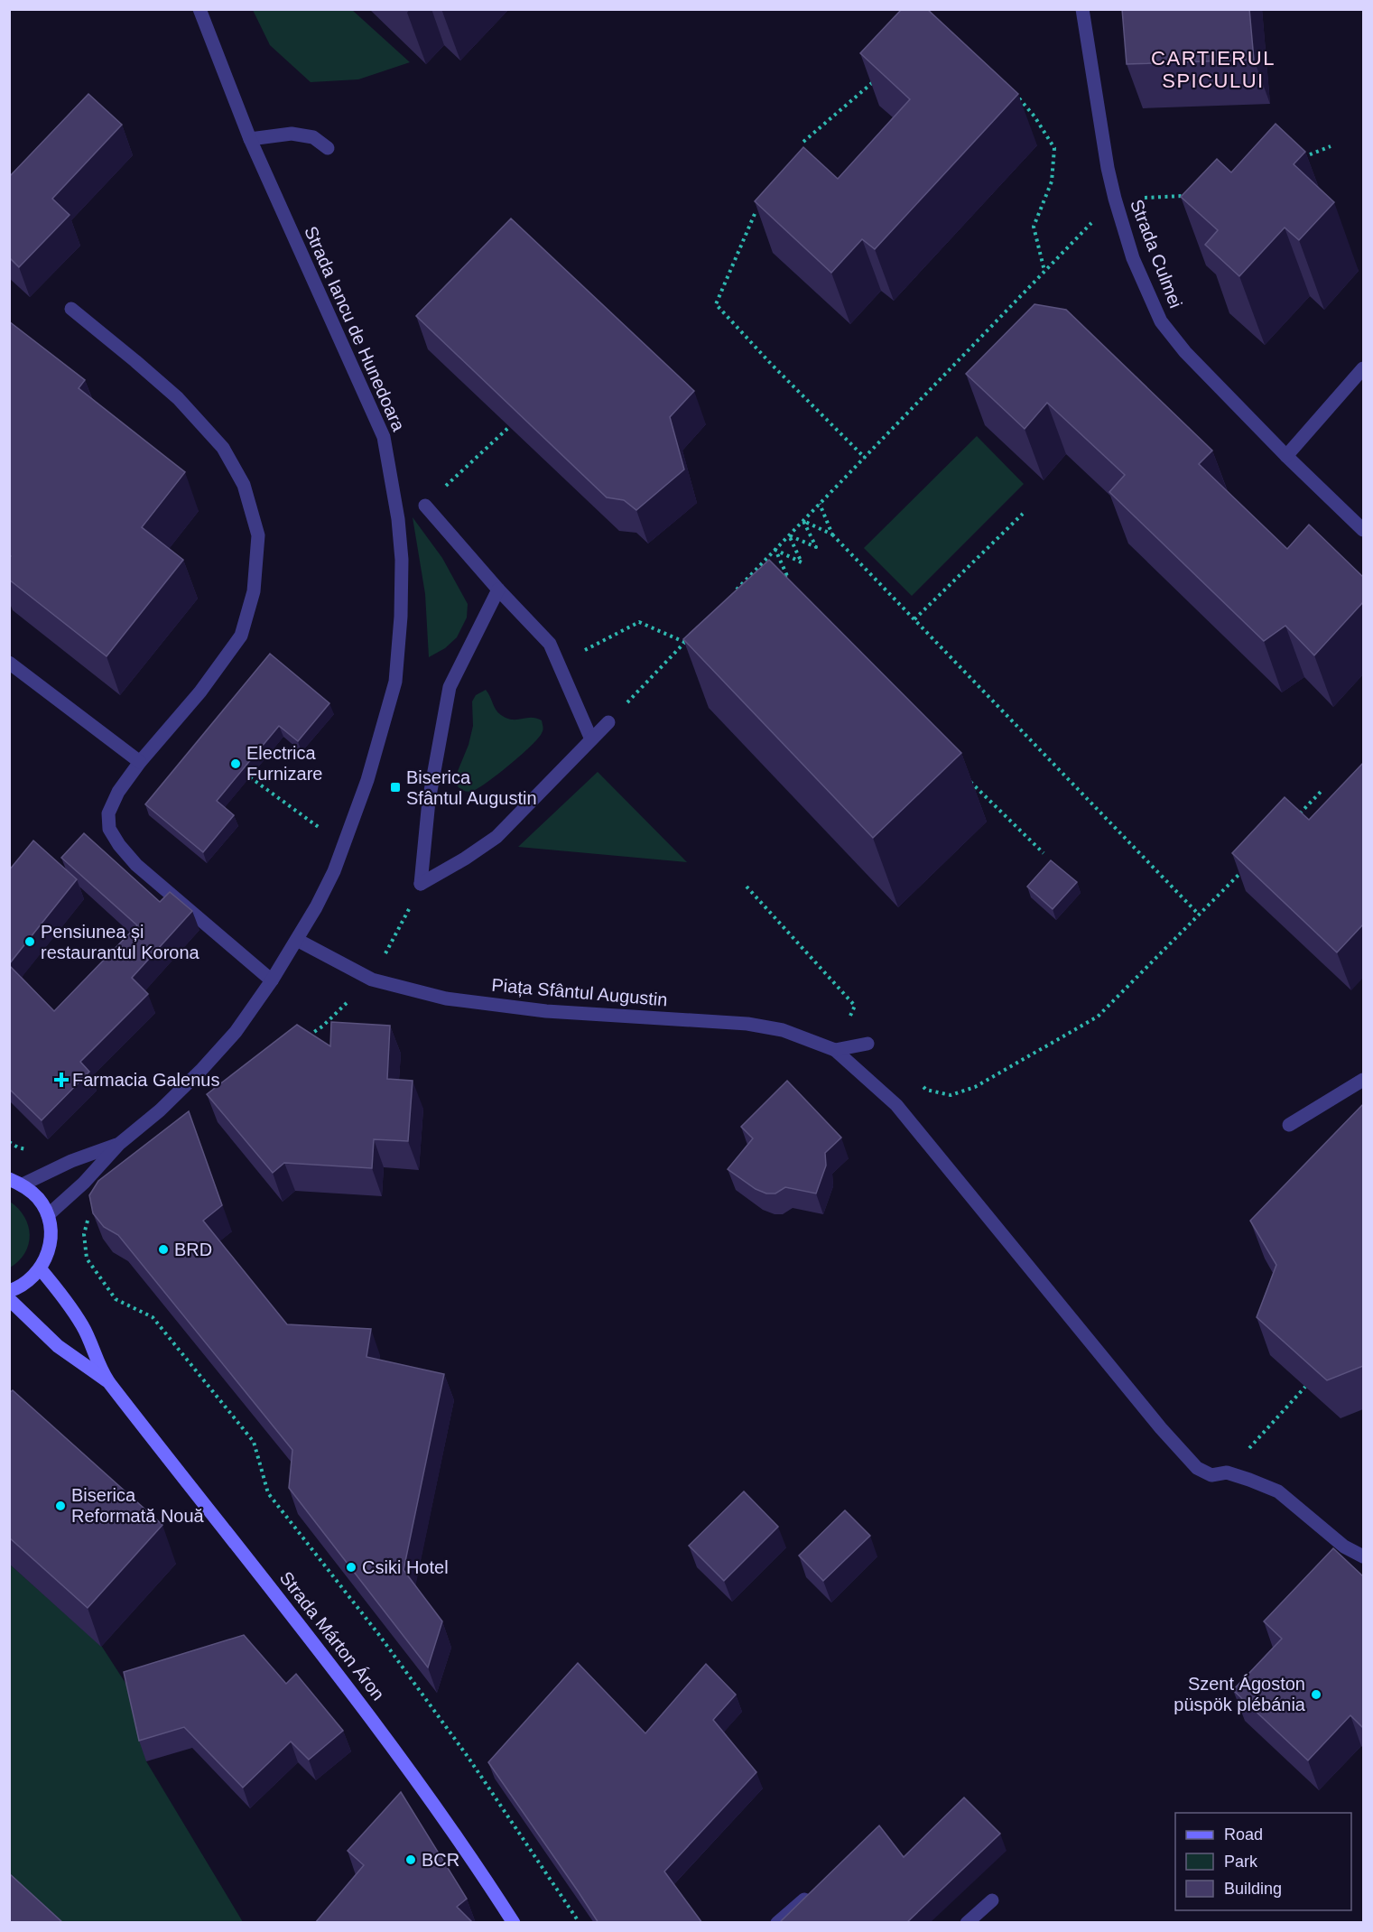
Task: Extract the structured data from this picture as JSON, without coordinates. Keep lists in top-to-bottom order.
{
  "streets": {
    "main road": ["Strada Márton Áron"],
    "street": ["Strada Culmei", "Strada Iancu de Hunedoara", "Piața Sfântul Augustin"]
  },
  "crossings": [
    ["Strada Iancu de Hunedoara", "Piața Sfântul Augustin"]
  ],
  "districts": ["CARTIERUL SPICULUI"],
  "places": {
    "other": [
      "Electrica Furnizare",
      "Pensiunea și restaurantul Korona",
      "BRD",
      "Biserica Reformată Nouă",
      "Csiki Hotel",
      "Szent Ágoston püspök plébánia",
      "BCR"
    ],
    "transit": ["Biserica Sfântul Augustin"],
    "health": ["Farmacia Galenus"]
  },
  "legend": ["Road", "Park", "Building"]
}
